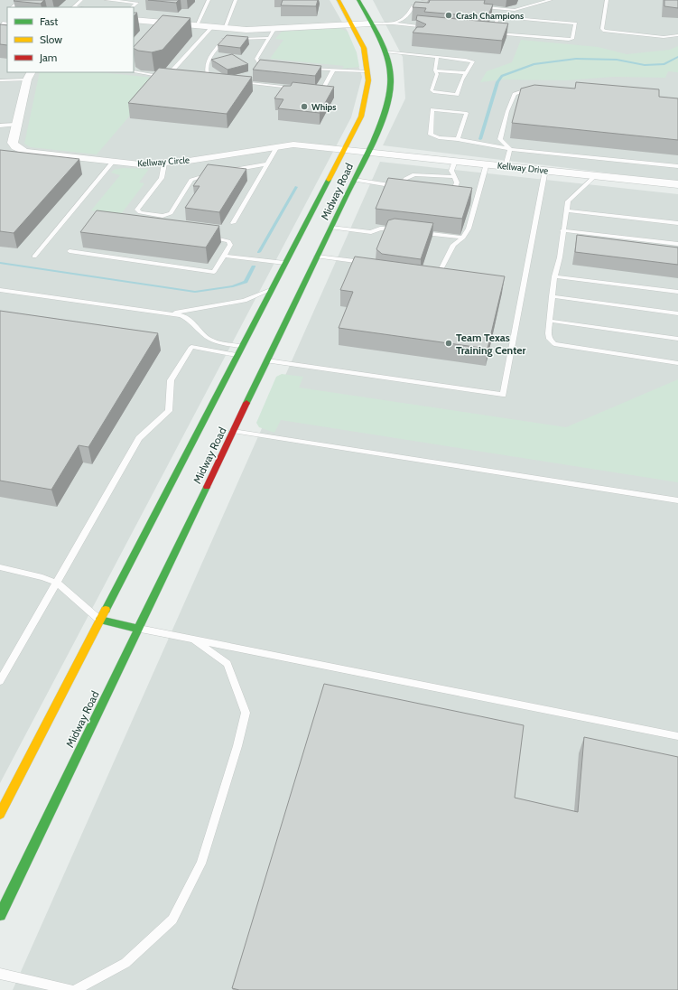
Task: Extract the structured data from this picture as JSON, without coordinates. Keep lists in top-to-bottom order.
{
  "streets": {
    "main road": ["Midway Road"],
    "street": ["Kellway Circle", "Kellway Drive"]
  },
  "crossings": [
    ["Kellway Circle", "Kellway Drive"],
    ["Kellway Circle", "Midway Road"],
    ["Kellway Drive", "Midway Road"]
  ],
  "places": ["Crash Champions", "Whips", "Team Texas Training Center"],
  "legend": ["Fast", "Slow", "Jam"]
}
